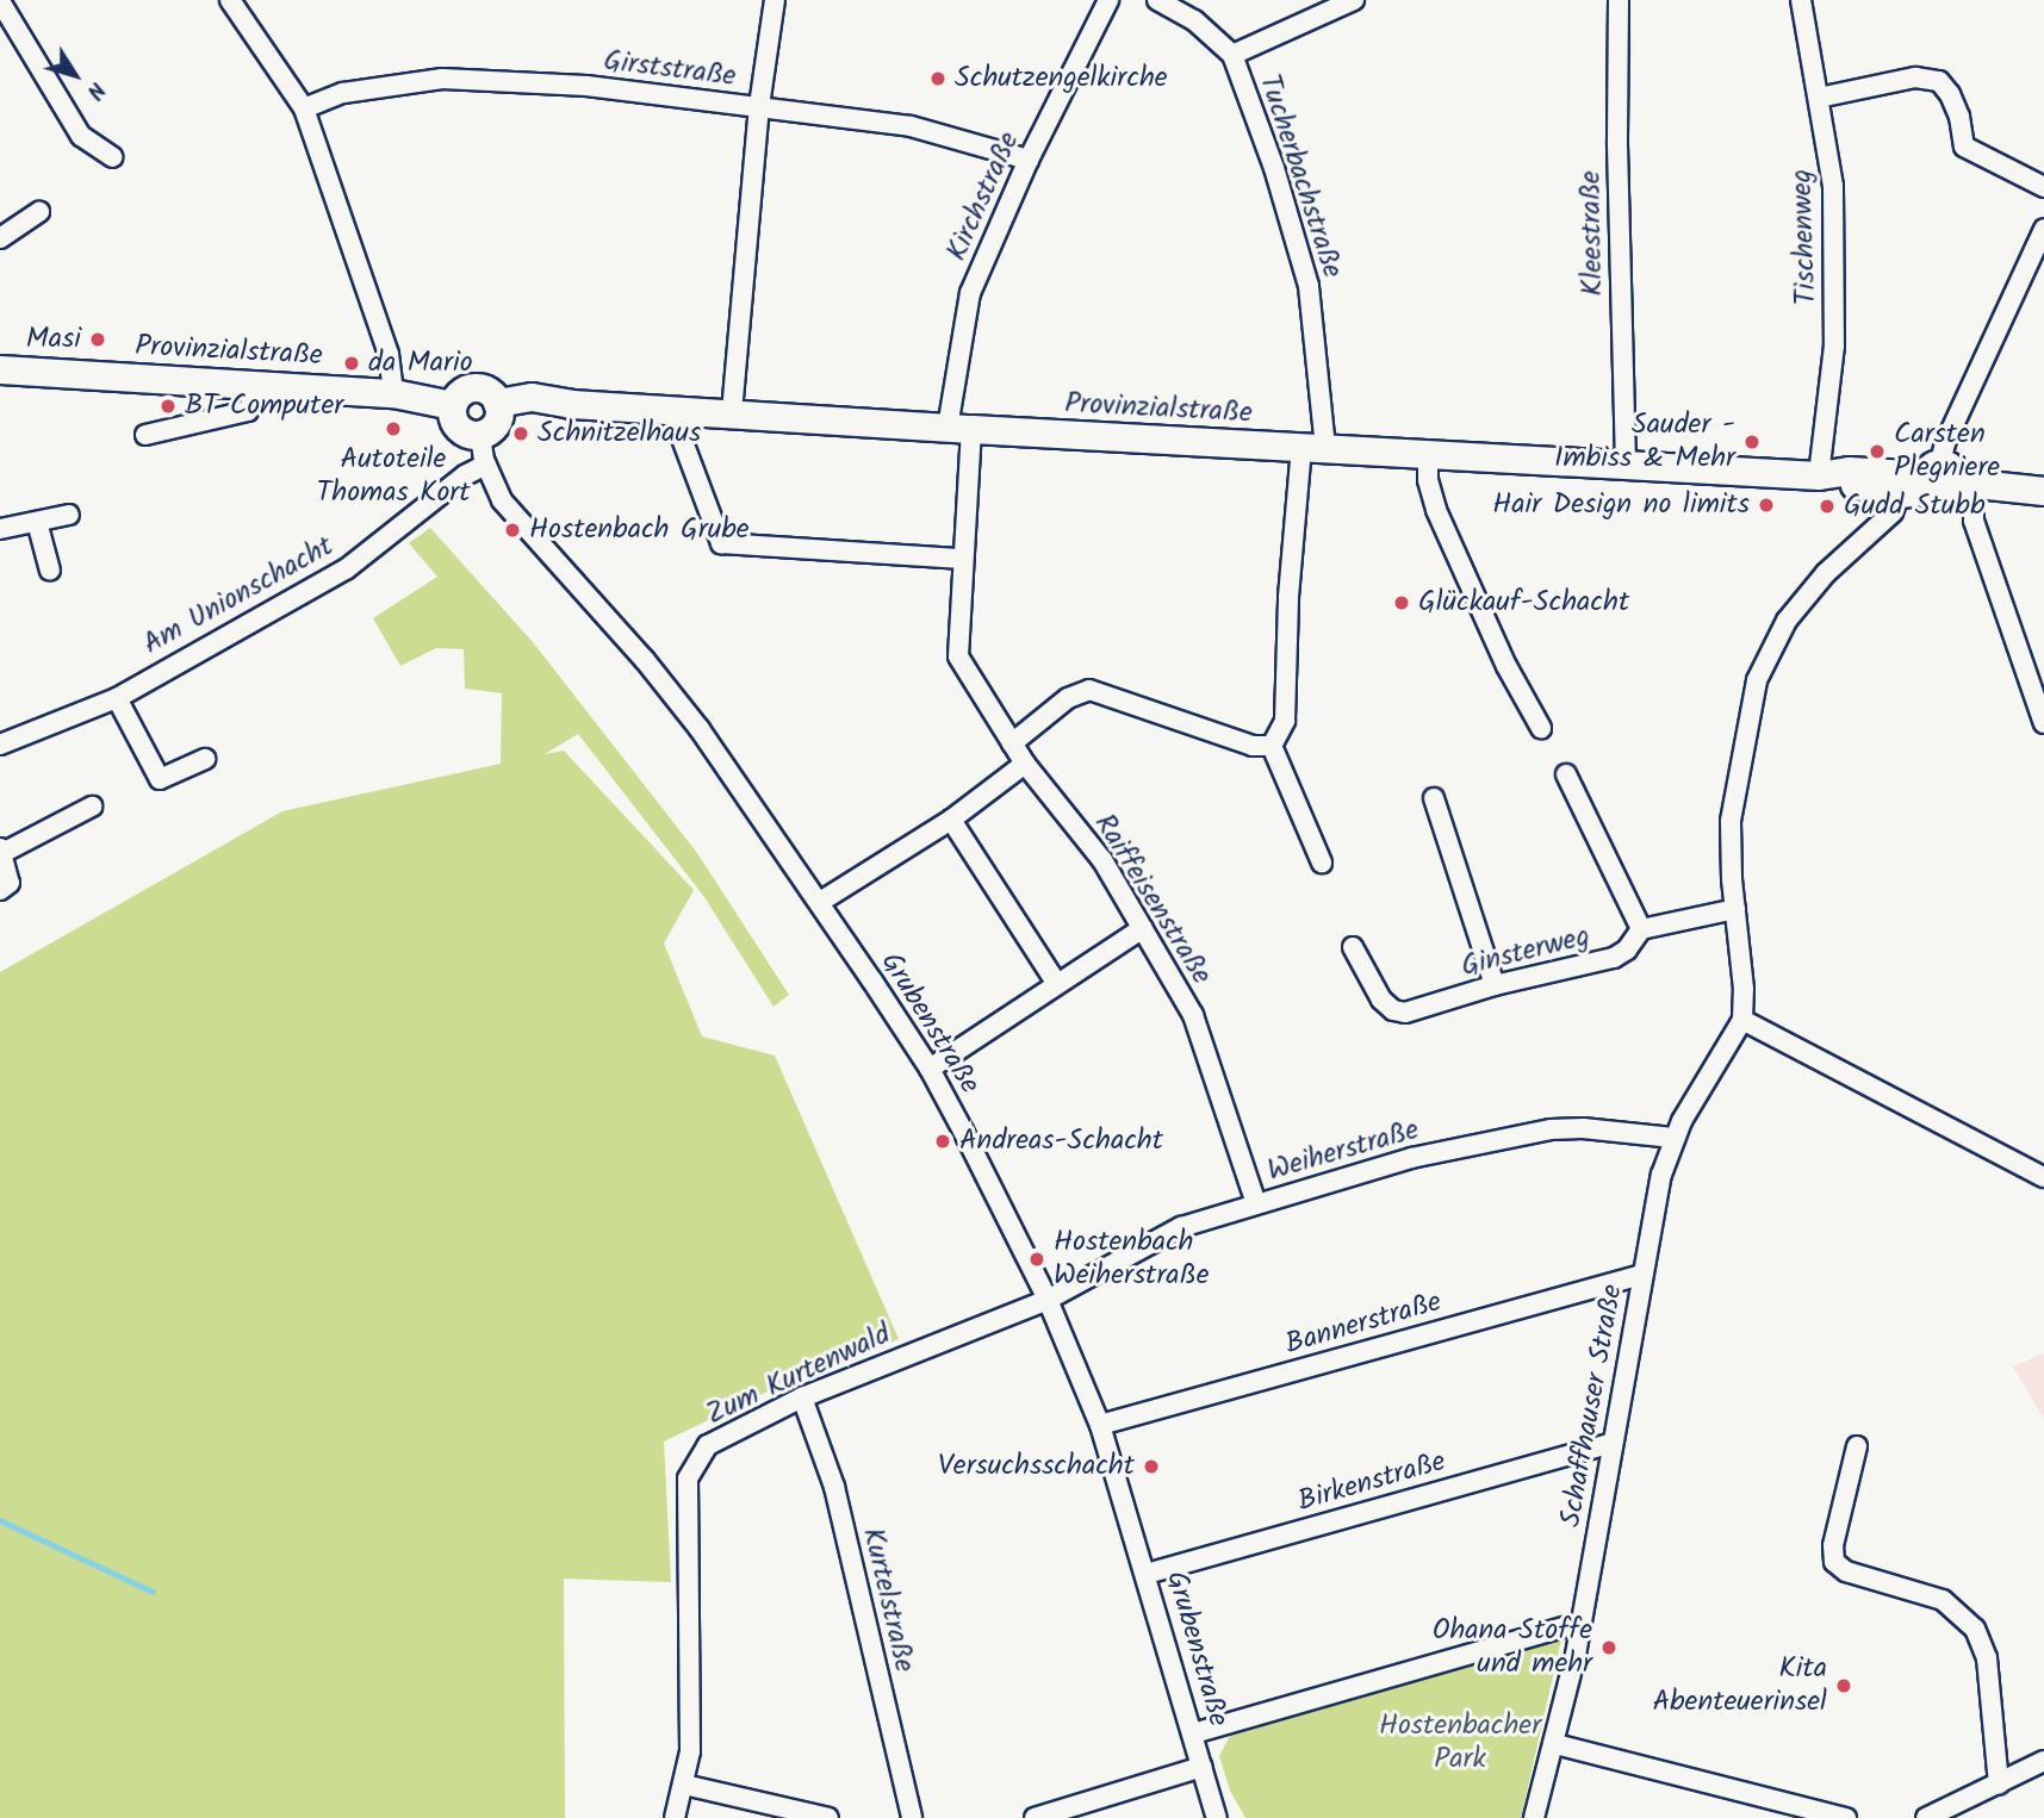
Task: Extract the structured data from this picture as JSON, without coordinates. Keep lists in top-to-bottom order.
{
  "streets": {
    "street": [
      "Girststraße",
      "Tucherbachstraße",
      "Kirchstraße",
      "Kleestraße",
      "Tischenweg",
      "Provinzialstraße",
      "Am Unionschacht",
      "Raiffeisenstraße",
      "Ginsterweg",
      "Grubenstraße",
      "Weiherstraße",
      "Bannerstraße",
      "Zum Kurtenwald",
      "Schaffhauser Straße",
      "Birkenstraße",
      "Kurtelstraße"
    ]
  },
  "crossings": [
    ["Girststraße", "Kirchstraße"],
    ["Tucherbachstraße", "Provinzialstraße"],
    ["Kirchstraße", "Provinzialstraße"],
    ["Kirchstraße", "Raiffeisenstraße"],
    ["Kleestraße", "Provinzialstraße"],
    ["Tischenweg", "Provinzialstraße"],
    ["Provinzialstraße", "Grubenstraße"],
    ["Am Unionschacht", "Grubenstraße"],
    ["Raiffeisenstraße", "Weiherstraße"],
    ["Grubenstraße", "Weiherstraße"],
    ["Grubenstraße", "Bannerstraße"],
    ["Grubenstraße", "Zum Kurtenwald"],
    ["Grubenstraße", "Birkenstraße"],
    ["Weiherstraße", "Zum Kurtenwald"],
    ["Weiherstraße", "Schaffhauser Straße"],
    ["Bannerstraße", "Schaffhauser Straße"],
    ["Zum Kurtenwald", "Kurtelstraße"],
    ["Schaffhauser Straße", "Birkenstraße"]
  ],
  "parks": ["Hostenbacher Park"],
  "places": [
    "Schutzengelkirche",
    "Masi",
    "da Mario",
    "BT Computer",
    "Autoteile Thomas Kort",
    "Schnitzelhaus",
    "Sauder - Imbiss & Mehr",
    "Carsten Plegniere",
    "Hair Design no limits",
    "Gudd Stubb",
    "Hostenbach Grube",
    "Glückauf-Schacht",
    "Andreas-Schacht",
    "Hostenbach Weiherstraße",
    "Versuchsschacht",
    "Ohana Stoffe und mehr",
    "Kita Abenteuerinsel"
  ],
  "north": "bottom right"
}
